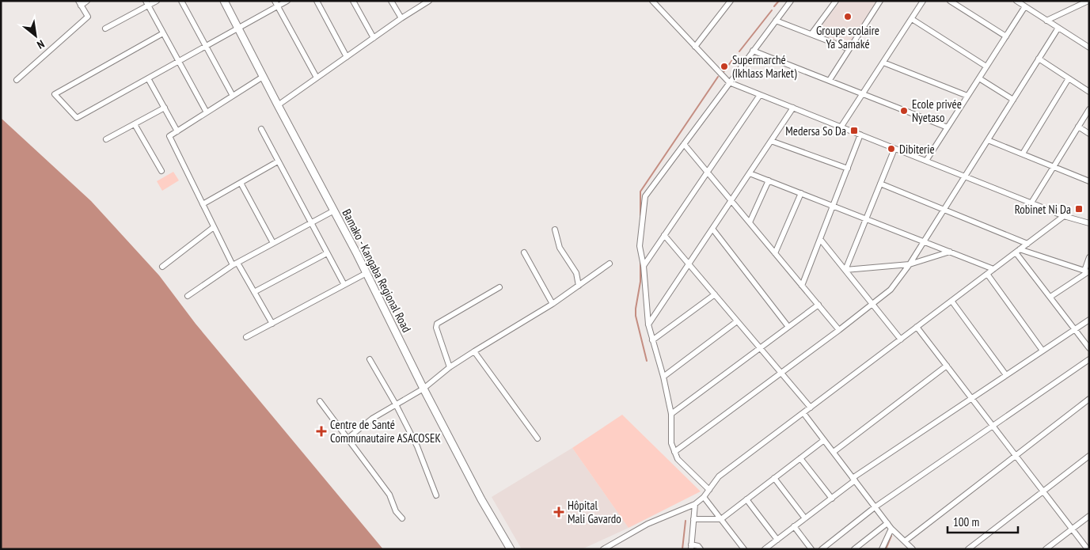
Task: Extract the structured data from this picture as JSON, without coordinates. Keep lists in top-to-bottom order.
{
  "streets": {
    "street": ["Bamako - Kangaba Regional Road"]
  },
  "places": {
    "other": [
      "Groupe scolaire Ya Samaké",
      "Supermarché (Ikhlass Market)",
      "Ecole privée Nyetaso",
      "Dibiterie"
    ],
    "transit": ["Medersa So Da", "Robinet Ni Da"],
    "health": ["Centre de Santé Communautaire ASACOSEK", "Hôpital Mali Gavardo"]
  },
  "scale_bar": "100 m",
  "north": "bottom right"
}
